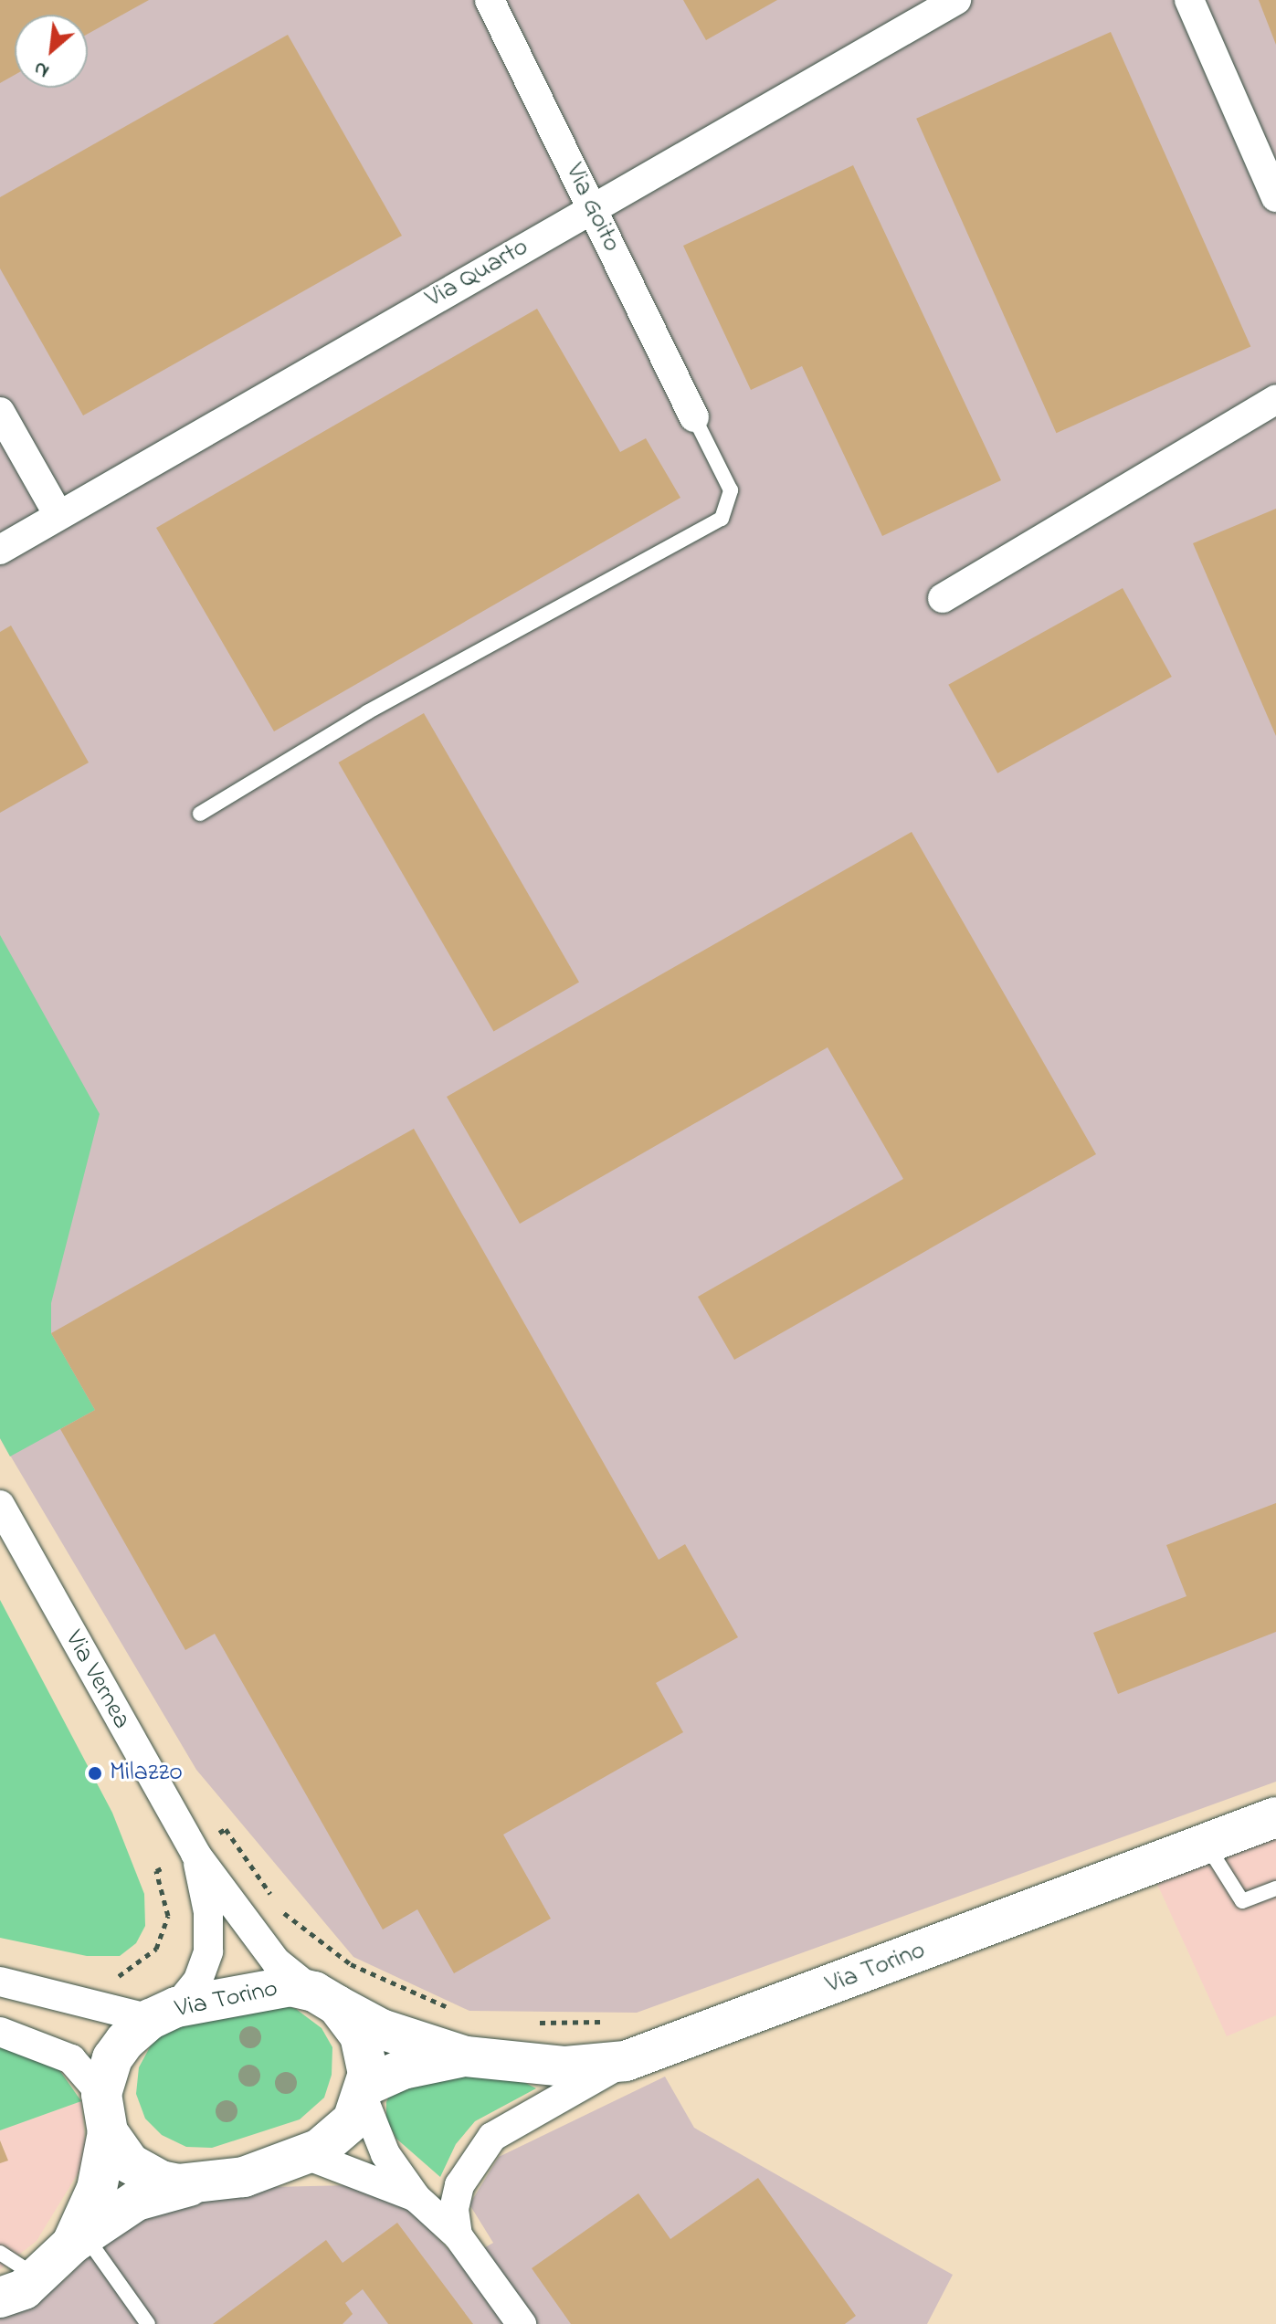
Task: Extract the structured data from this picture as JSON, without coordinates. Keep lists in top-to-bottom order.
{
  "streets": {
    "main road": ["Via Torino"],
    "street": ["Via Goito", "Via Quarto", "Via Vernea"]
  },
  "crossings": [
    ["Via Goito", "Via Quarto"]
  ],
  "places": ["Milazzo"],
  "north": "bottom left"
}
